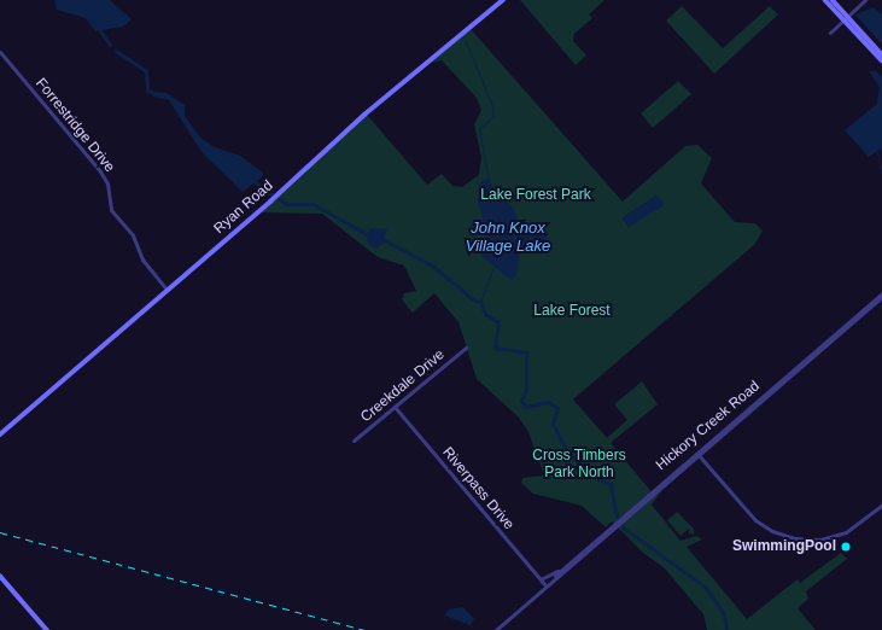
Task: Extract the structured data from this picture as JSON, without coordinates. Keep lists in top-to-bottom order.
{
  "streets": {
    "main road": ["Ryan Road"],
    "street": [
      "Forrestridge Drive",
      "Creekdale Drive",
      "Hickory Creek Road",
      "Riverpass Drive"
    ]
  },
  "crossings": [
    ["Forrestridge Drive", "Ryan Road"],
    ["Creekdale Drive", "Riverpass Drive"],
    ["Hickory Creek Road", "Riverpass Drive"]
  ],
  "water": ["John Knox Village Lake"],
  "parks": ["Lake Forest Park", "Lake Forest", "Cross Timbers Park North"],
  "places": ["SwimmingPool"]
}
